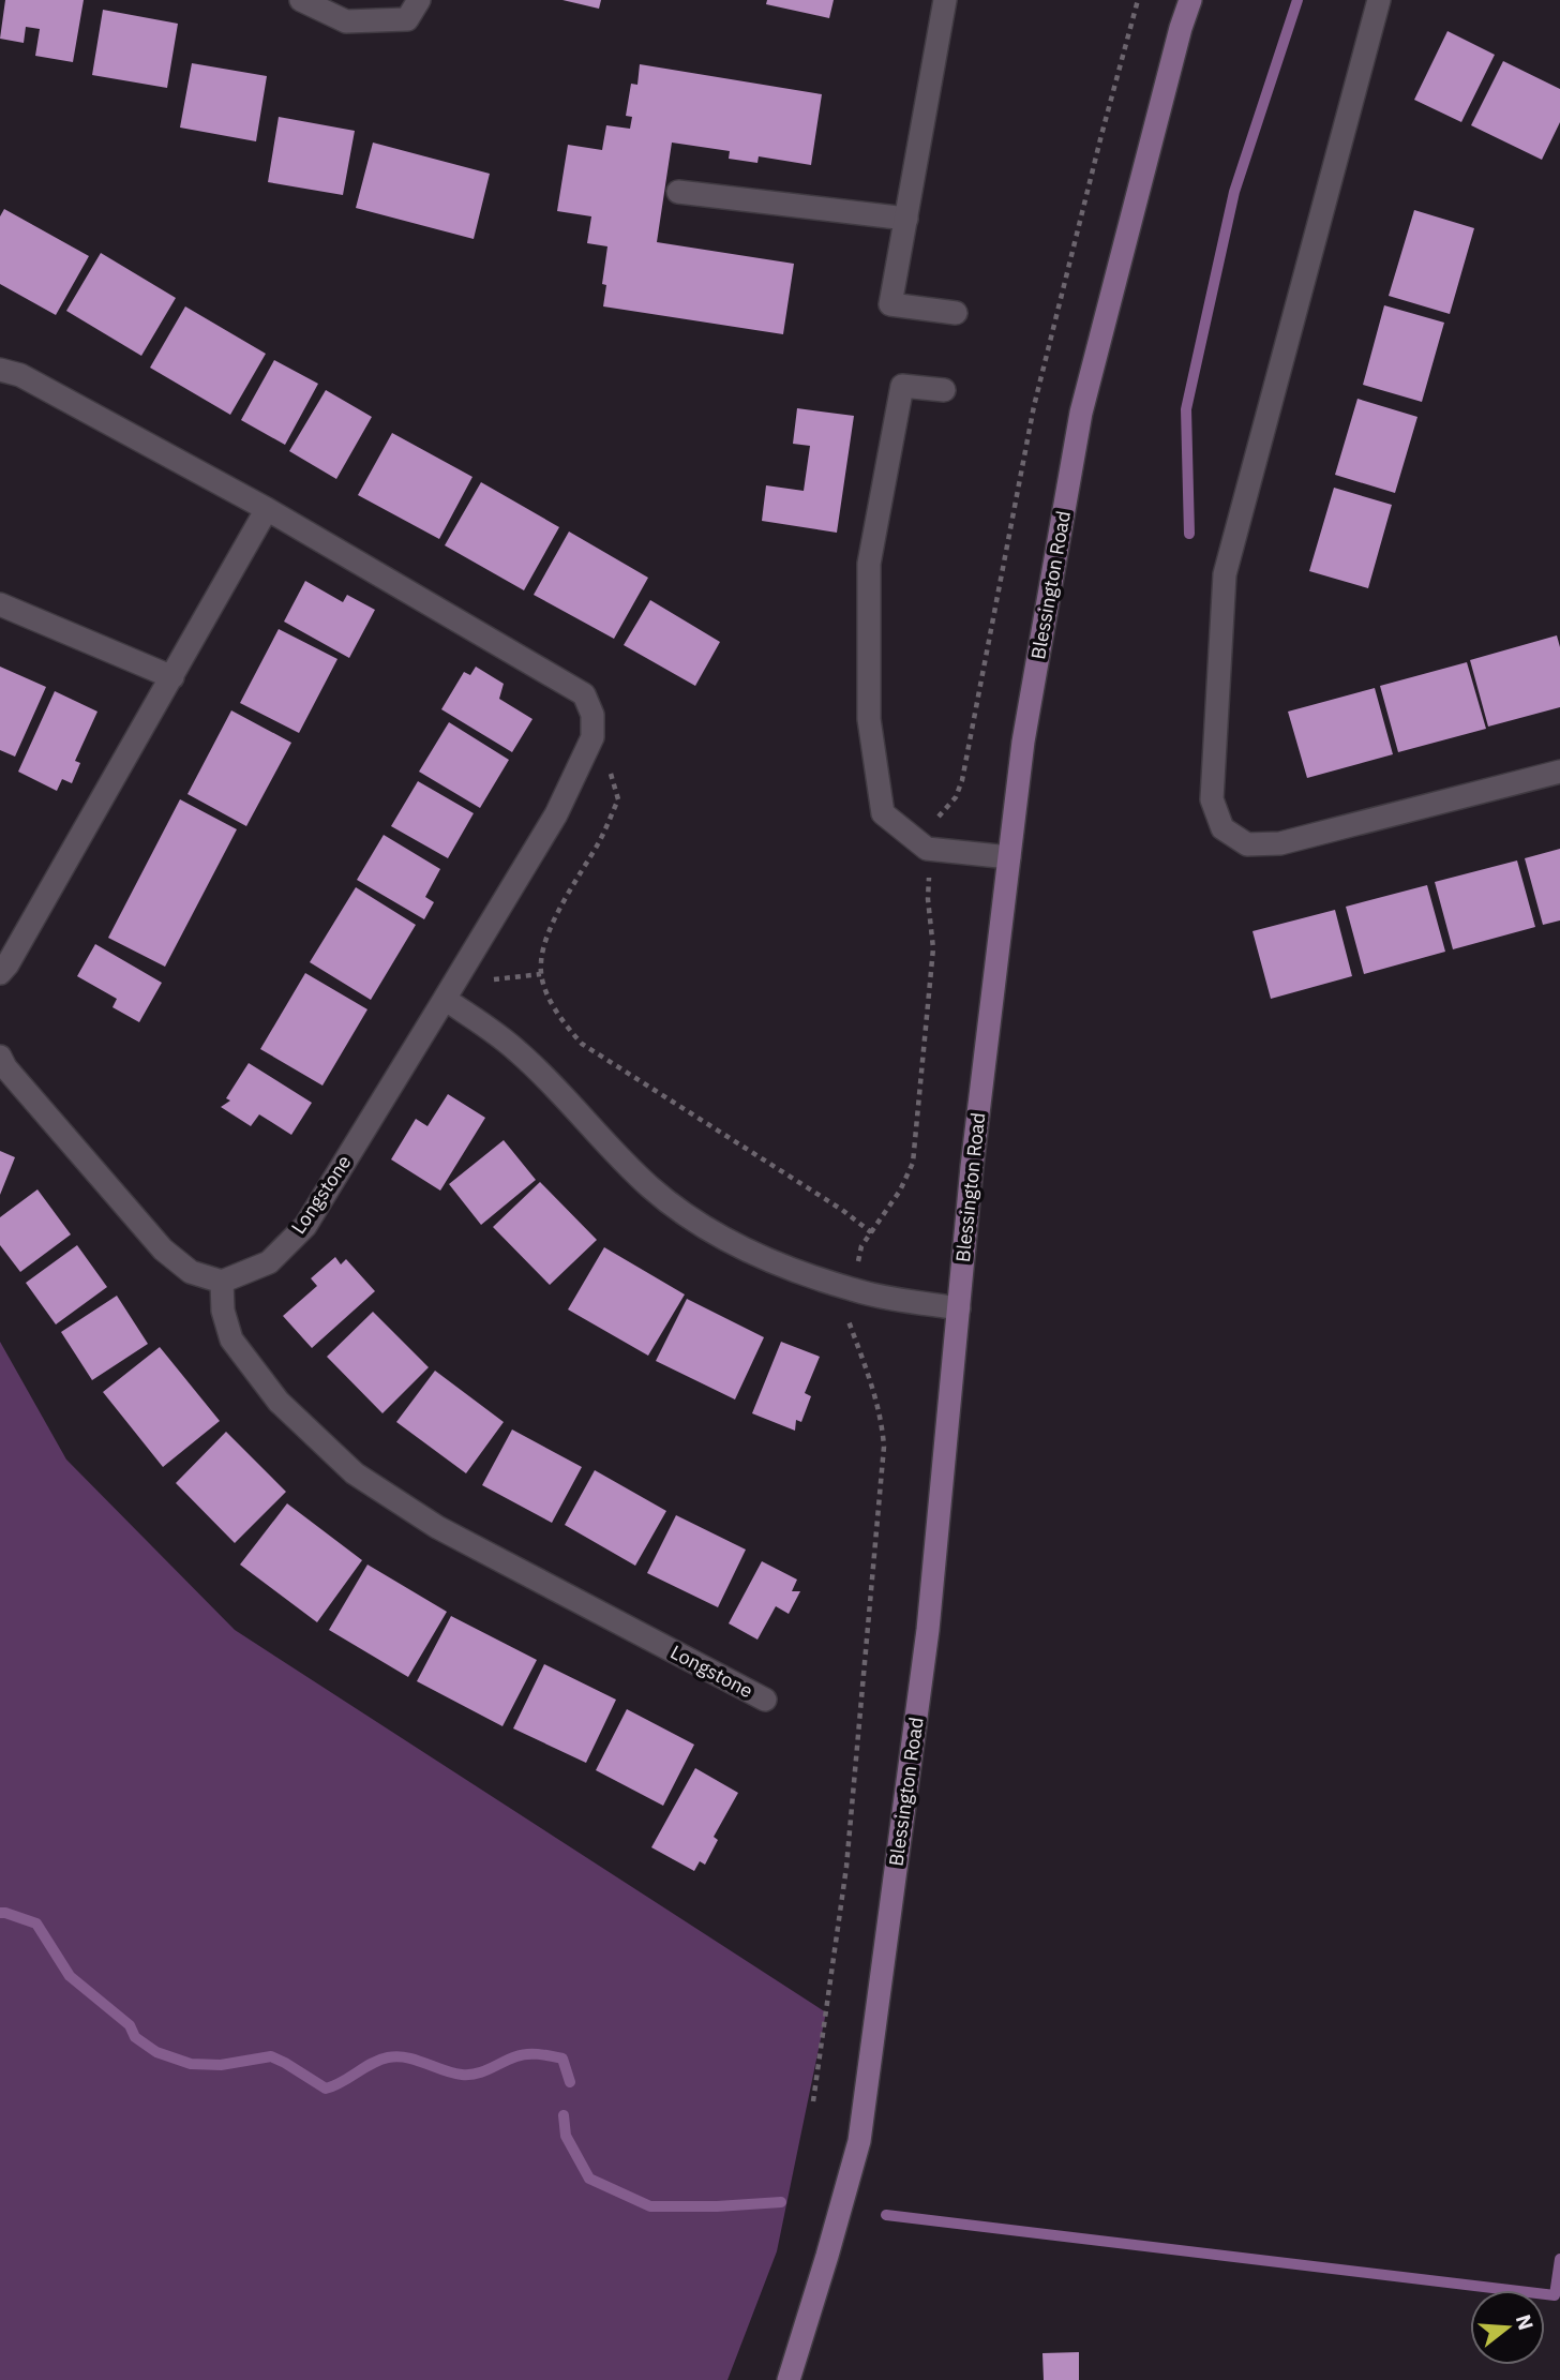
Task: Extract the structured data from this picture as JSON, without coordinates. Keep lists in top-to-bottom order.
{
  "streets": {
    "main road": ["Blessington Road"],
    "street": ["Longstone"]
  },
  "north": "right"
}
